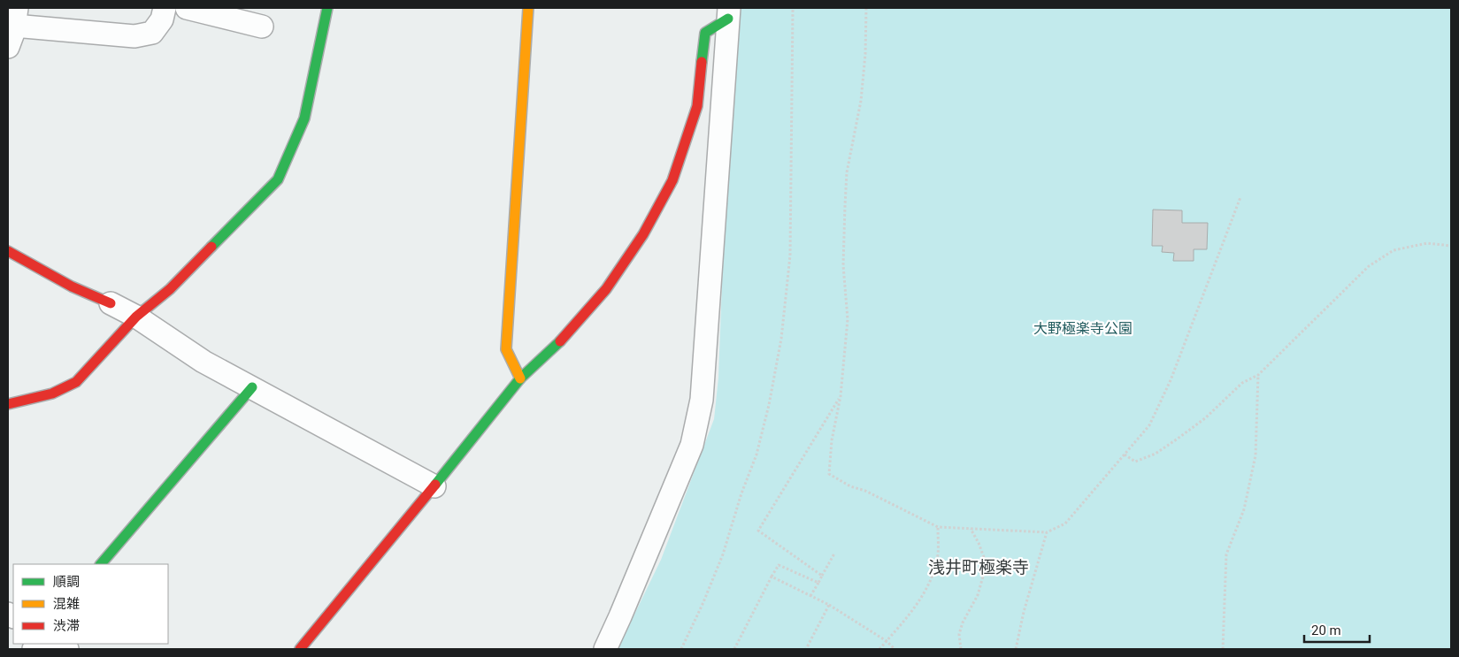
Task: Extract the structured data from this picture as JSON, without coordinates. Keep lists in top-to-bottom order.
{
  "districts": ["浅井町極楽寺"],
  "parks": ["大野極楽寺公園"],
  "legend": ["順調", "混雑", "渋滞"],
  "scale_bar": "20 m"
}
